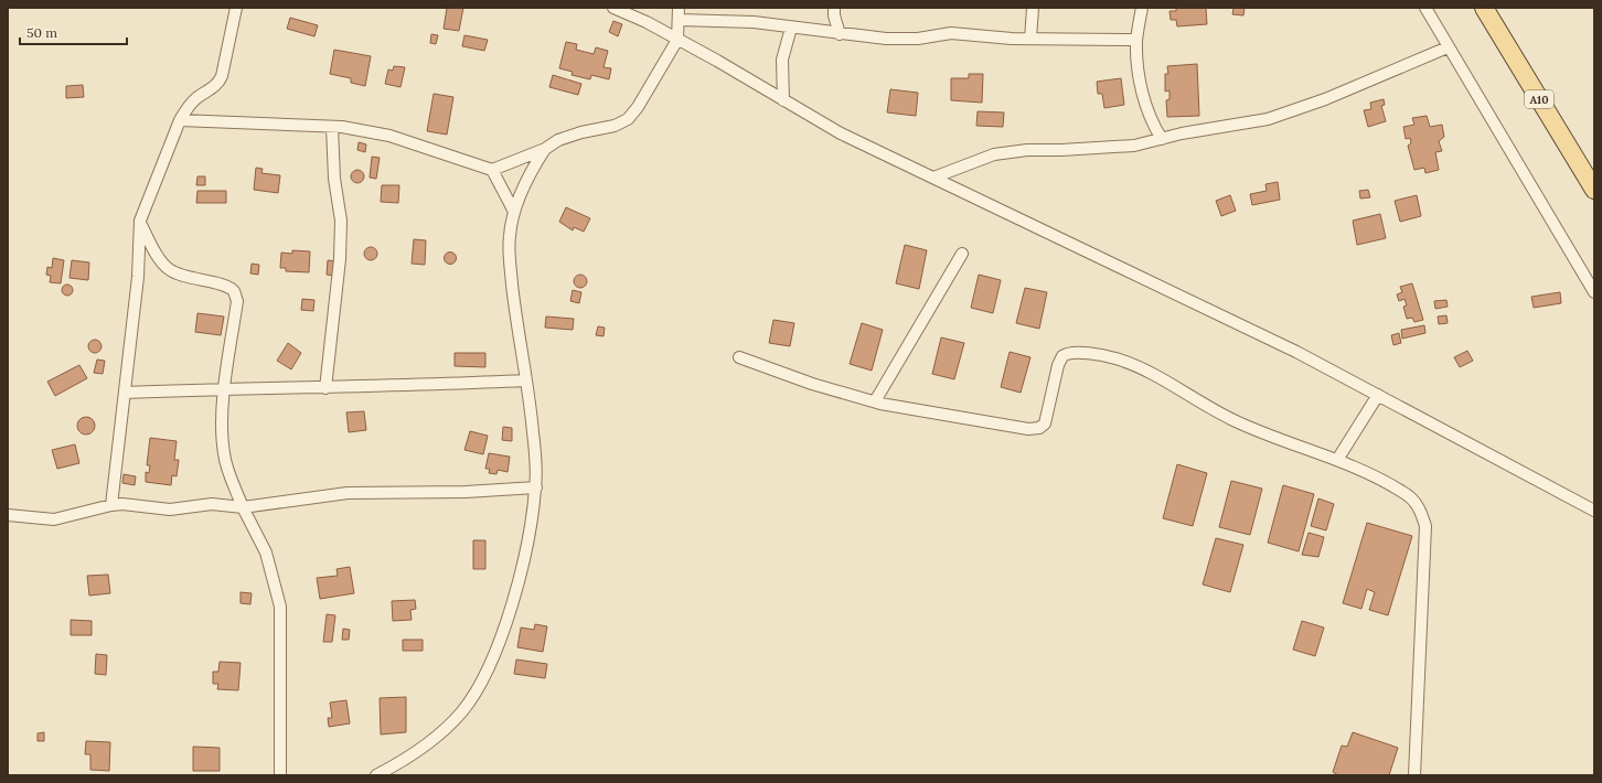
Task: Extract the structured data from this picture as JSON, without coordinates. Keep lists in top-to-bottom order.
{
  "streets": {
    "main road": ["A10"]
  },
  "scale_bar": "50 m"
}
